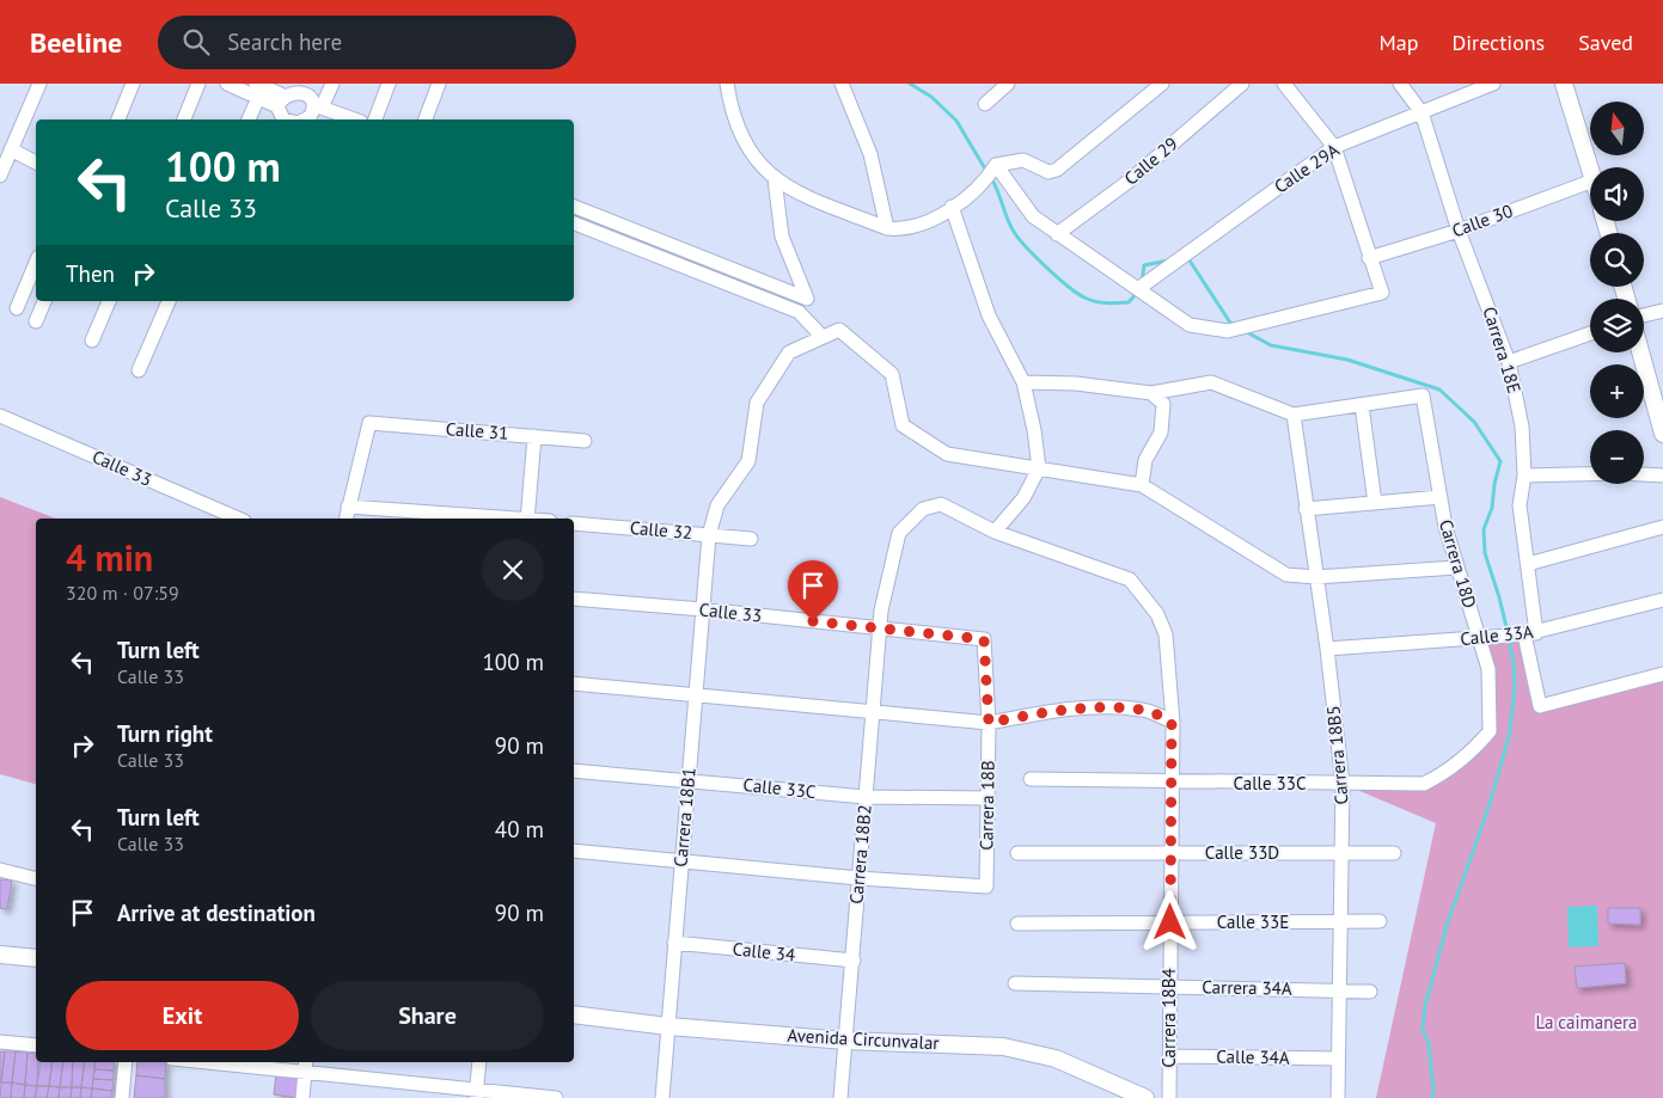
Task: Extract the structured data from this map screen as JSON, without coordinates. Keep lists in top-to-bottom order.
{
  "streets": {
    "main road": ["Avenida Circunvalar"],
    "street": [
      "Calle 29",
      "Calle 29A",
      "Calle 30",
      "Carrera 18E",
      "Calle 31",
      "Calle 33",
      "Calle 32",
      "Carrera 18D",
      "Calle 33A",
      "Carrera 18B5",
      "Calle 33C",
      "Carrera 18B",
      "Carrera 18B1",
      "Calle 33D",
      "Carrera 18B2",
      "Calle 33E",
      "Calle 34",
      "Carrera 34A",
      "Carrera 18B4",
      "Calle 34A"
    ]
  },
  "crossings": [
    ["Calle 29A", "Carrera 18E"],
    ["Calle 30", "Carrera 18E"],
    ["Carrera 18E", "Calle 33A"],
    ["Calle 33", "Carrera 18B"],
    ["Calle 33", "Carrera 18B1"],
    ["Calle 33", "Carrera 18B2"],
    ["Calle 32", "Carrera 18B1"],
    ["Carrera 18D", "Calle 33A"],
    ["Carrera 18D", "Calle 33C"],
    ["Calle 33A", "Carrera 18B5"],
    ["Carrera 18B5", "Calle 33C"],
    ["Carrera 18B5", "Calle 33D"],
    ["Carrera 18B5", "Calle 33E"],
    ["Carrera 18B5", "Carrera 34A"],
    ["Carrera 18B5", "Calle 34A"],
    ["Calle 33C", "Carrera 18B"],
    ["Calle 33C", "Carrera 18B1"],
    ["Calle 33C", "Carrera 18B2"],
    ["Calle 33C", "Carrera 18B4"],
    ["Carrera 18B", "Carrera 18B2"],
    ["Carrera 18B1", "Calle 34"],
    ["Carrera 18B1", "Avenida Circunvalar"],
    ["Calle 33D", "Carrera 18B4"],
    ["Carrera 18B2", "Calle 34"],
    ["Carrera 18B2", "Carrera 18B4"],
    ["Carrera 18B2", "Avenida Circunvalar"],
    ["Calle 33E", "Carrera 18B4"],
    ["Carrera 34A", "Carrera 18B4"],
    ["Carrera 18B4", "Calle 34A"]
  ],
  "parks": ["La caimanera"],
  "north": "top",
  "page": {
    "header": "Beeline",
    "search": "Search here",
    "nav": ["Map", "Directions", "Saved"],
    "map_buttons": ["+", "−"],
    "turn": ["100 m", "Calle 33"],
    "then": "Then",
    "heading": ["4 min", "320 m · 07:59"],
    "list": [
      {
        "name": "Turn left",
        "note": "Calle 33",
        "value": "100 m"
      },
      {
        "name": "Turn right",
        "note": "Calle 33",
        "value": "90 m"
      },
      {
        "name": "Turn left",
        "note": "Calle 33",
        "value": "40 m"
      },
      {
        "name": "Arrive at destination",
        "value": "90 m"
      }
    ],
    "buttons": ["Exit", "Share"]
  }
}
